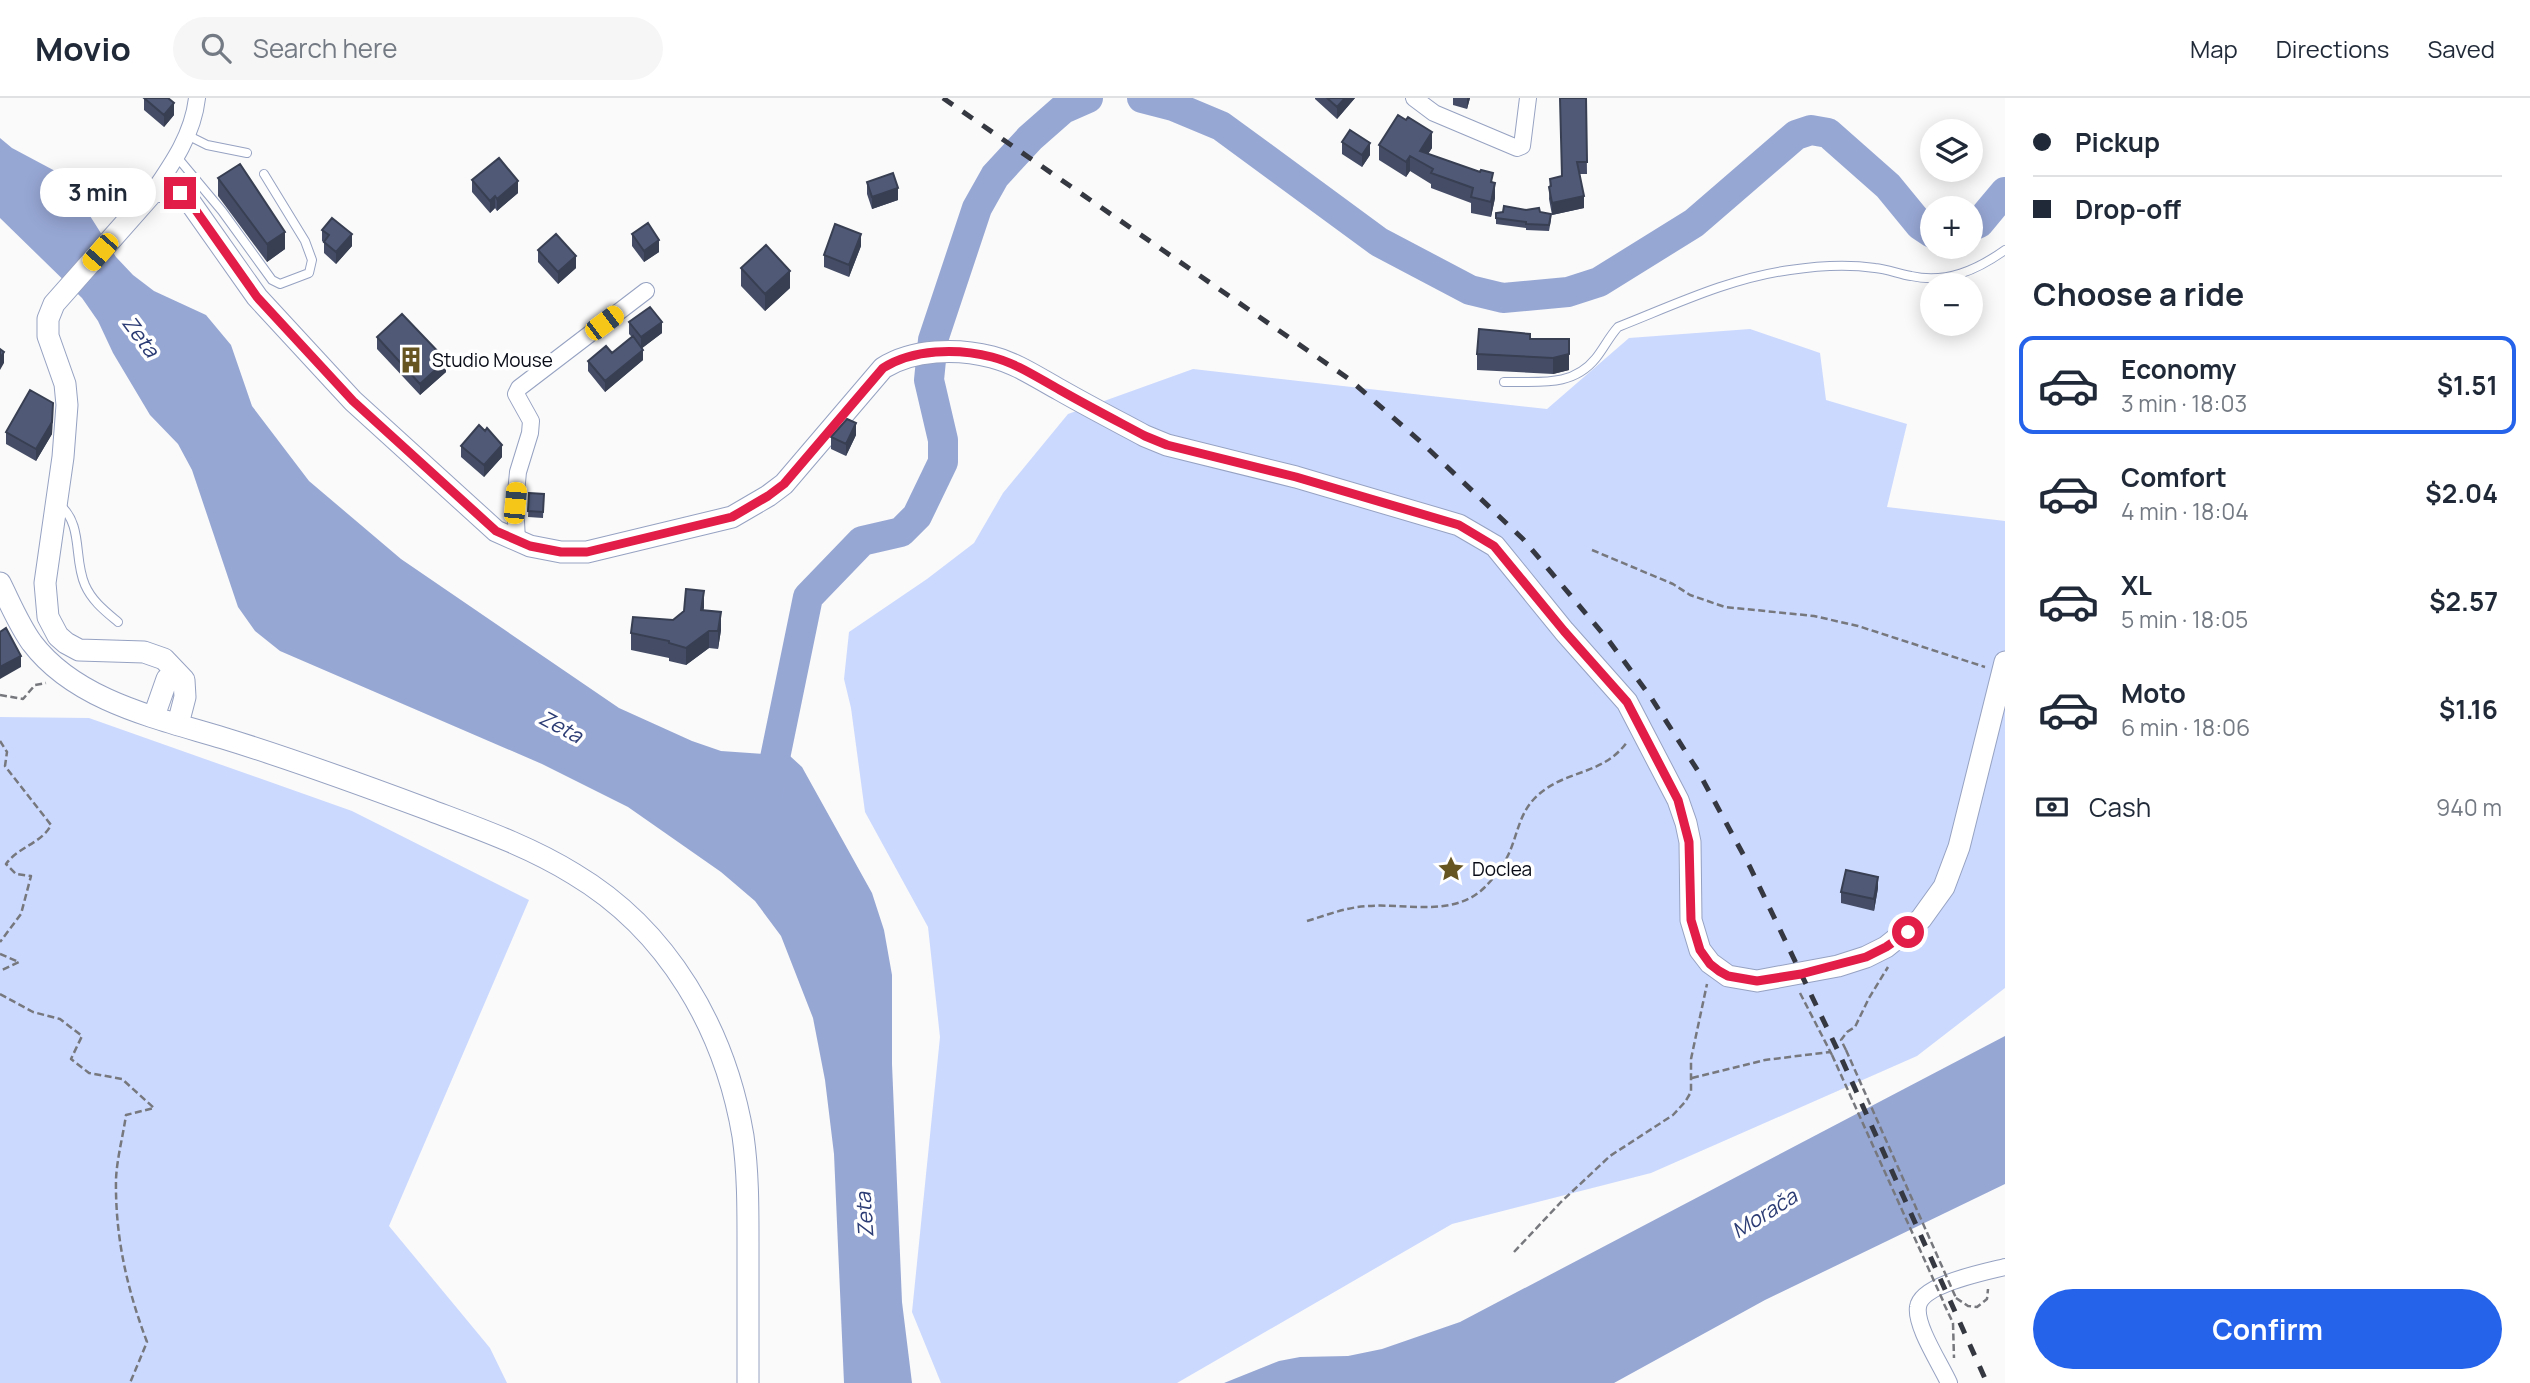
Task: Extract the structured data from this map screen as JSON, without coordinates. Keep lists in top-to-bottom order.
{
  "water": ["Zeta", "Morača"],
  "places": {
    "building": ["Studio Mouse"],
    "place": ["Doclea"]
  },
  "page": {
    "header": "Movio",
    "search": "Search here",
    "nav": ["Map", "Directions", "Saved"],
    "banner": ["Pickup", "Drop-off"],
    "map_buttons": ["+", "−"],
    "bubble": "3 min",
    "heading": "Choose a ride",
    "list": [
      {
        "name": "Economy",
        "note": "3 min · 18:03",
        "value": "$1.51"
      },
      {
        "name": "Comfort",
        "note": "4 min · 18:04",
        "value": "$2.04"
      },
      {
        "name": "XL",
        "note": "5 min · 18:05",
        "value": "$2.57"
      },
      {
        "name": "Moto",
        "note": "6 min · 18:06",
        "value": "$1.16"
      }
    ],
    "pay": ["Cash", "940 m"],
    "buttons": "Confirm"
  }
}
